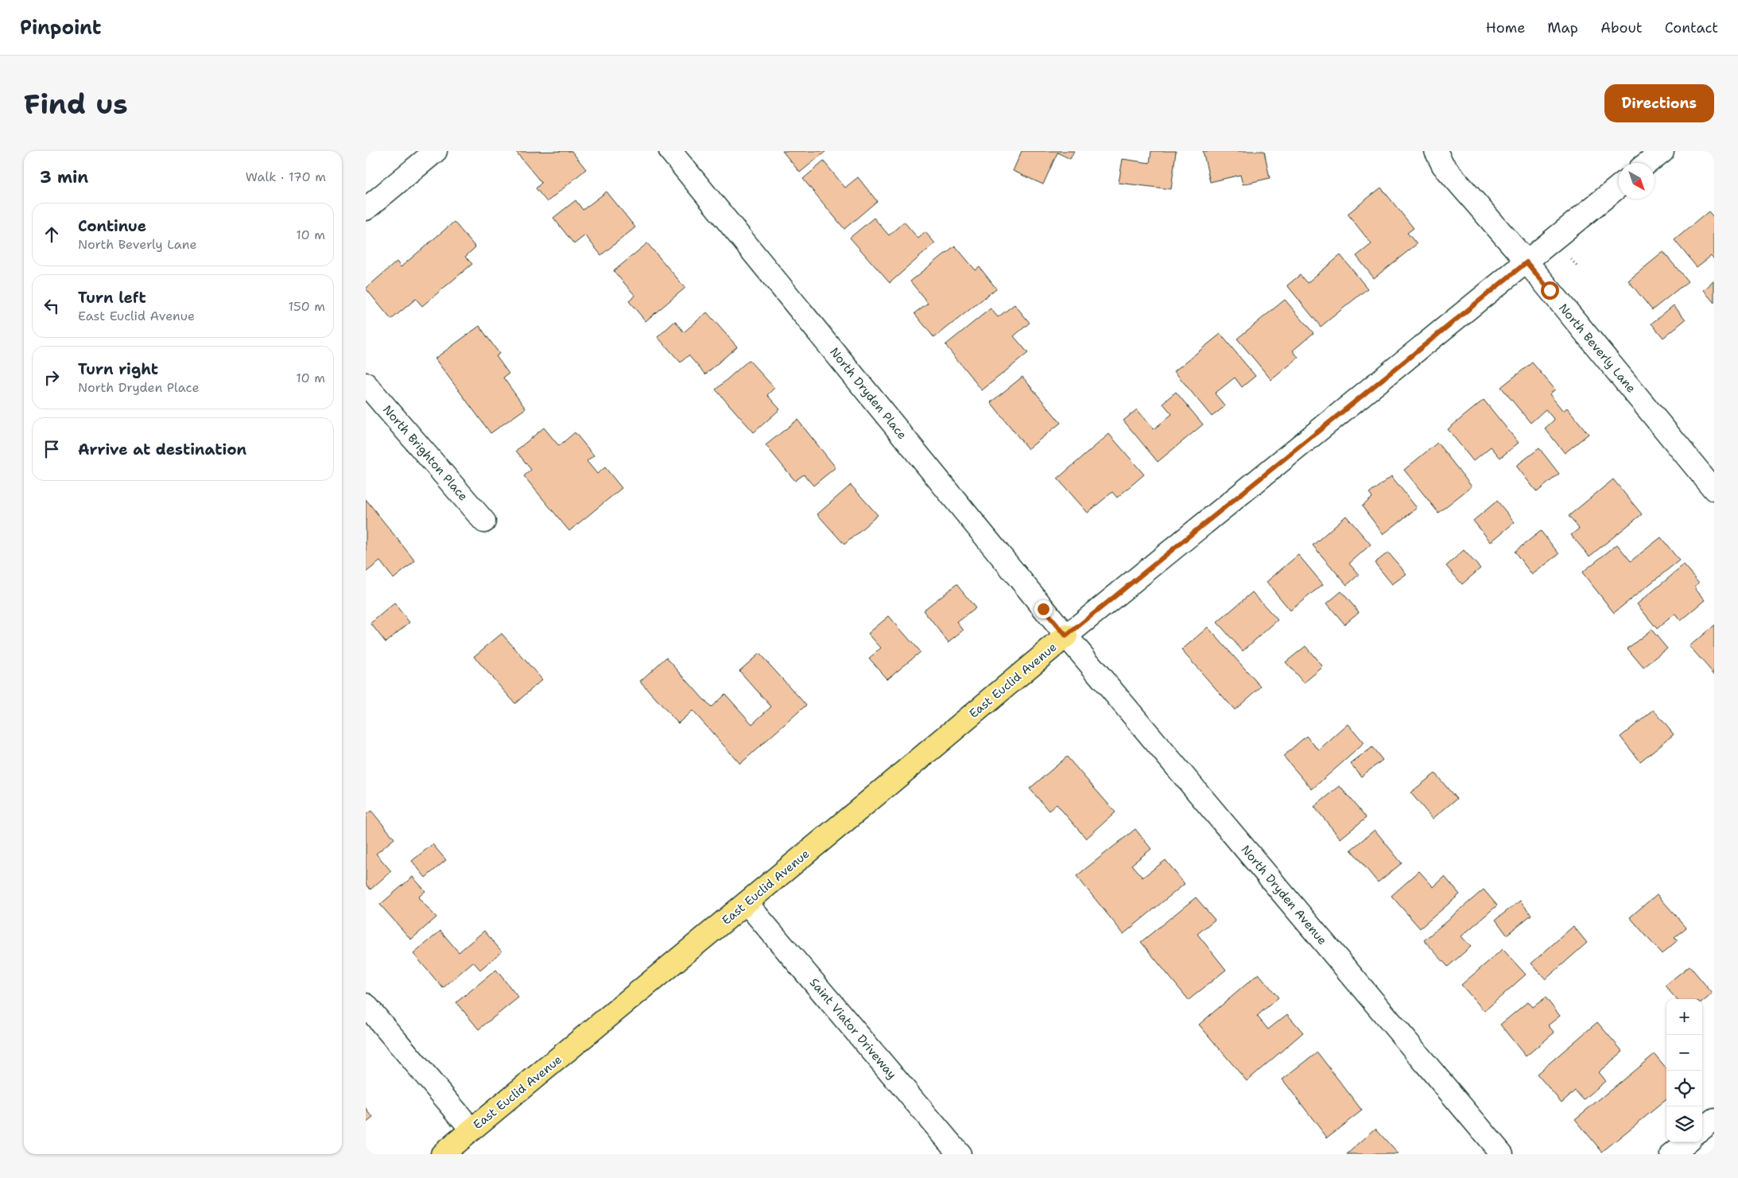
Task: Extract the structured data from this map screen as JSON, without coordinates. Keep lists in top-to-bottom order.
{
  "streets": {
    "main road": ["East Euclid Avenue"],
    "street": [
      "North Beverly Lane",
      "North Dryden Place",
      "North Brighton Place",
      "North Dryden Avenue",
      "Saint Viator Driveway"
    ]
  },
  "crossings": [
    ["North Beverly Lane", "East Euclid Avenue"],
    ["North Dryden Place", "East Euclid Avenue"],
    ["North Dryden Place", "North Dryden Avenue"],
    ["East Euclid Avenue", "North Dryden Avenue"],
    ["East Euclid Avenue", "Saint Viator Driveway"]
  ],
  "north": "bottom right",
  "page": {
    "header": "Pinpoint",
    "nav": [
      "Home",
      "Map",
      "About",
      "Contact"
    ],
    "buttons": "Directions",
    "title": "Find us",
    "heading": ["3 min", "Walk · 170 m"],
    "list": [
      ["Continue", "North Beverly Lane", "10 m"],
      ["Turn left", "East Euclid Avenue", "150 m"],
      ["Turn right", "North Dryden Place", "10 m"],
      "Arrive at destination"
    ],
    "map_buttons": ["+", "−"]
  }
}
